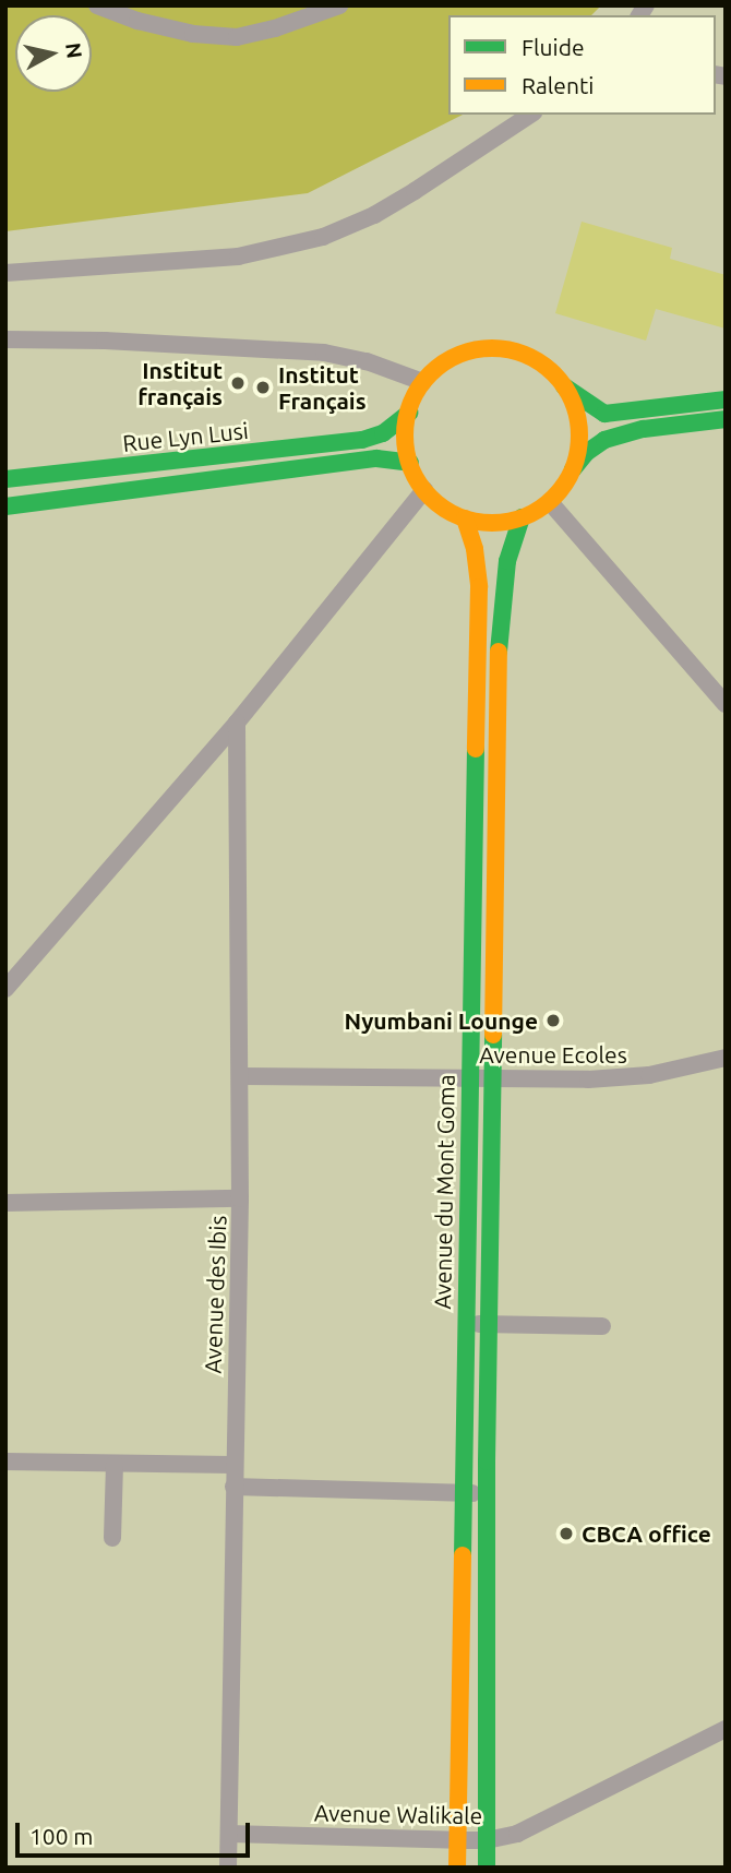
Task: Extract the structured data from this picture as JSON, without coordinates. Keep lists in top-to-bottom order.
{
  "streets": {
    "street": [
      "Rue Lyn Lusi",
      "Avenue Ecoles",
      "Avenue du Mont Goma",
      "Avenue des Ibis",
      "Avenue Walikale"
    ]
  },
  "crossings": [
    ["Rue Lyn Lusi", "Avenue du Mont Goma"],
    ["Avenue Ecoles", "Avenue du Mont Goma"],
    ["Avenue Ecoles", "Avenue des Ibis"],
    ["Avenue du Mont Goma", "Avenue Walikale"],
    ["Avenue des Ibis", "Avenue Walikale"]
  ],
  "places": [
    "Institut français",
    "Institut Français",
    "Nyumbani Lounge",
    "CBCA office"
  ],
  "legend": ["Fluide", "Ralenti"],
  "scale_bar": "100 m",
  "north": "right"
}
